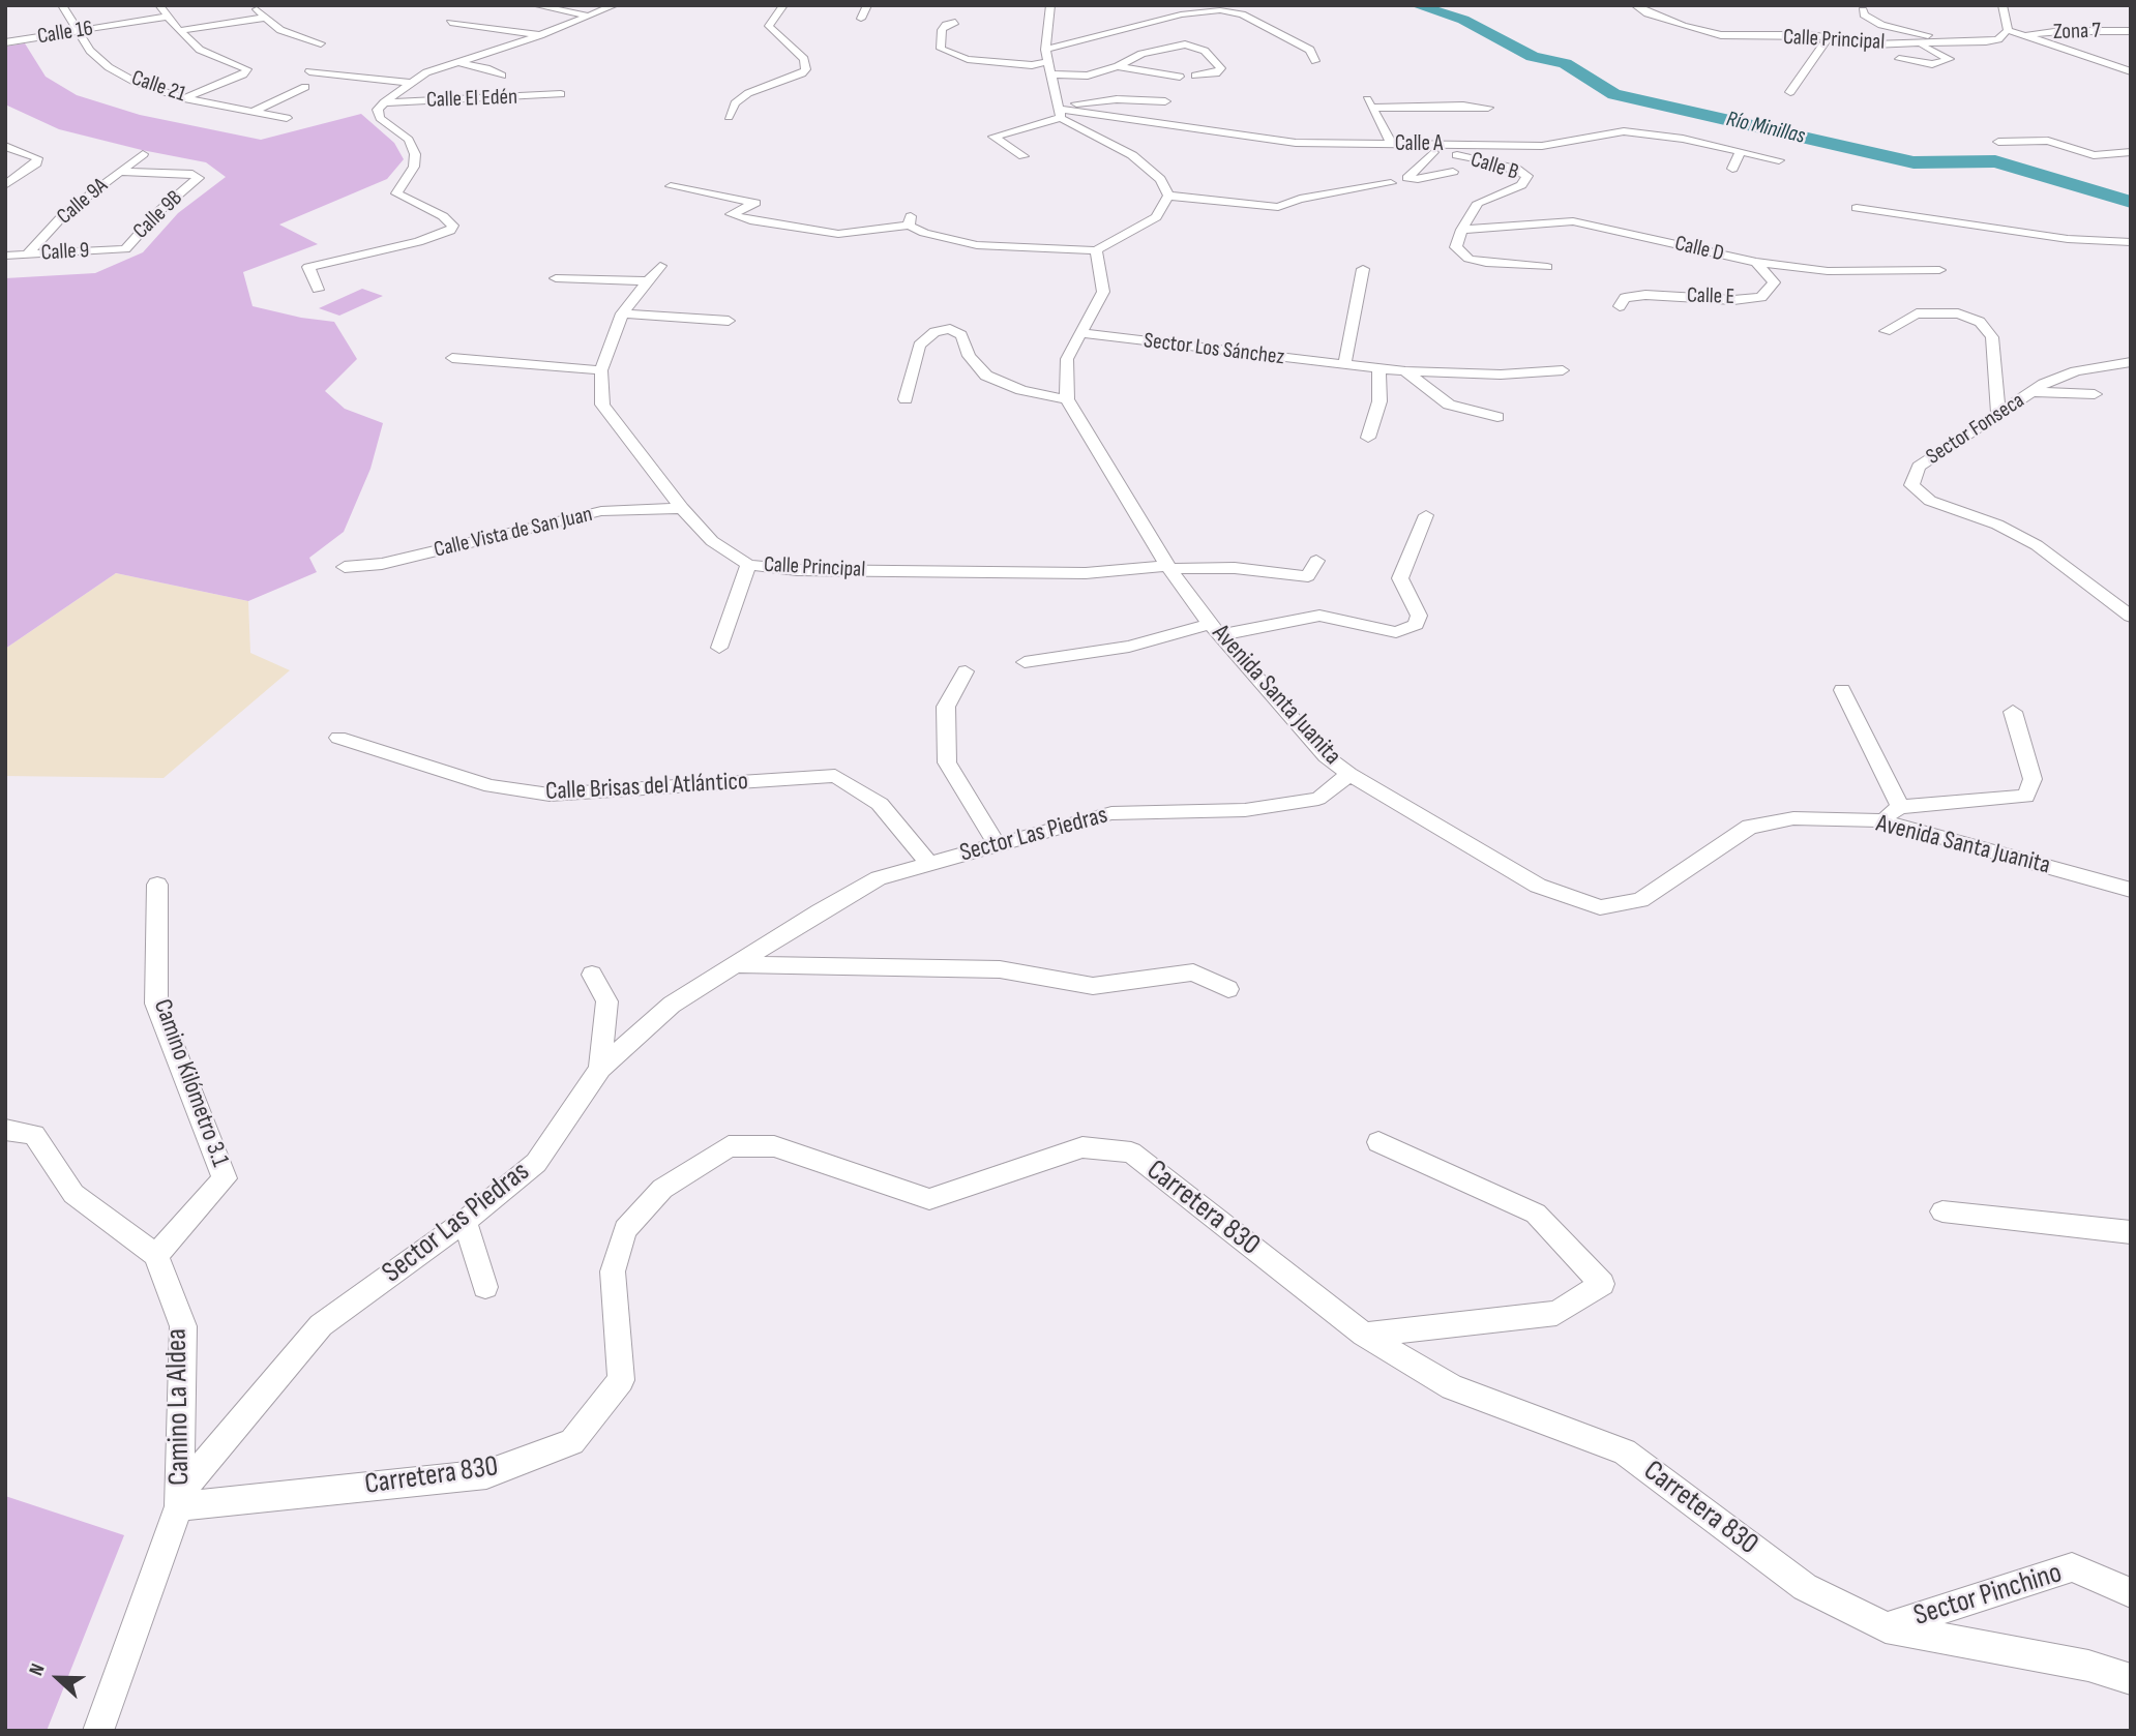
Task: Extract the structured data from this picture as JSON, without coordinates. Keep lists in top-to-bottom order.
{
  "streets": {
    "street": [
      "Zona 7",
      "Calle 16",
      "Calle Principal",
      "Calle 21",
      "Calle El Edén",
      "Calle A",
      "Calle B",
      "Calle 9A",
      "Calle 9B",
      "Calle D",
      "Calle 9",
      "Calle E",
      "Sector Los Sánchez",
      "Sector Fonseca",
      "Calle Vista de San Juan",
      "Avenida Santa Juanita",
      "Calle Brisas del Atlántico",
      "Sector Las Piedras",
      "Camino Kilómetro 3.1",
      "Carretera 830",
      "Camino La Aldea",
      "Sector Pinchino"
    ]
  },
  "crossings": [
    ["Calle 16", "Calle 21"],
    ["Calle Principal", "Calle Vista de San Juan"],
    ["Calle Principal", "Avenida Santa Juanita"],
    ["Calle A", "Calle B"],
    ["Calle B", "Calle D"],
    ["Calle 9A", "Calle 9B"],
    ["Calle 9A", "Calle 9"],
    ["Calle 9B", "Calle 9"],
    ["Calle D", "Calle E"],
    ["Avenida Santa Juanita", "Sector Las Piedras"],
    ["Calle Brisas del Atlántico", "Sector Las Piedras"],
    ["Sector Las Piedras", "Carretera 830"],
    ["Sector Las Piedras", "Camino La Aldea"],
    ["Camino Kilómetro 3.1", "Camino La Aldea"],
    ["Carretera 830", "Camino La Aldea"],
    ["Carretera 830", "Sector Pinchino"]
  ],
  "water": ["Río Minillas"],
  "north": "left"
}
